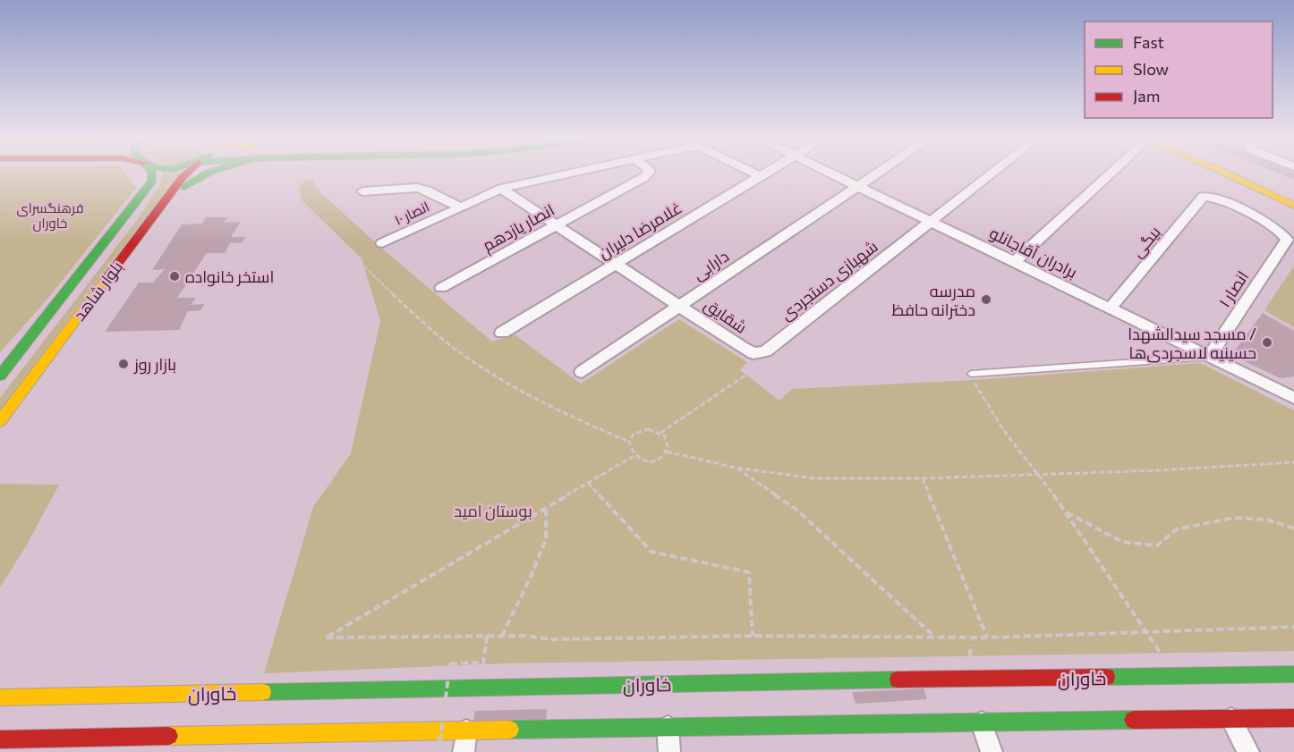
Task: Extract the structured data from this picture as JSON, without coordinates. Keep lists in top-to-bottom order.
{
  "streets": {
    "main road": ["بلوار شاهد", "خاوران"],
    "street": [
      "انصار ۱۰",
      "انصار یازدهم",
      "غلامرضا دلیران",
      "بیگی",
      "برادران آقاجانلو",
      "دارابی",
      "شهبازی دستجردی",
      "انصار ۱",
      "شقایق"
    ]
  },
  "crossings": [
    ["انصار ۱۰", "غلامرضا دلیران"],
    ["انصار ۱۰", "شقایق"],
    ["انصار یازدهم", "شقایق"],
    ["غلامرضا دلیران", "شقایق"],
    ["بیگی", "برادران آقاجانلو"],
    ["بیگی", "انصار ۱"],
    ["برادران آقاجانلو", "دارابی"],
    ["برادران آقاجانلو", "شهبازی دستجردی"],
    ["برادران آقاجانلو", "انصار ۱"],
    ["دارابی", "شقایق"],
    ["شهبازی دستجردی", "شقایق"]
  ],
  "parks": ["فرهنگسرای خاوران", "بوستان امید"],
  "places": [
    "استخر خانواده",
    "مدرسه دخترانه حافظ",
    "مسجد سیدالشهدا / حسینیه لاسجردی‌ها",
    "بازار روز"
  ],
  "legend": ["Fast", "Slow", "Jam"]
}
